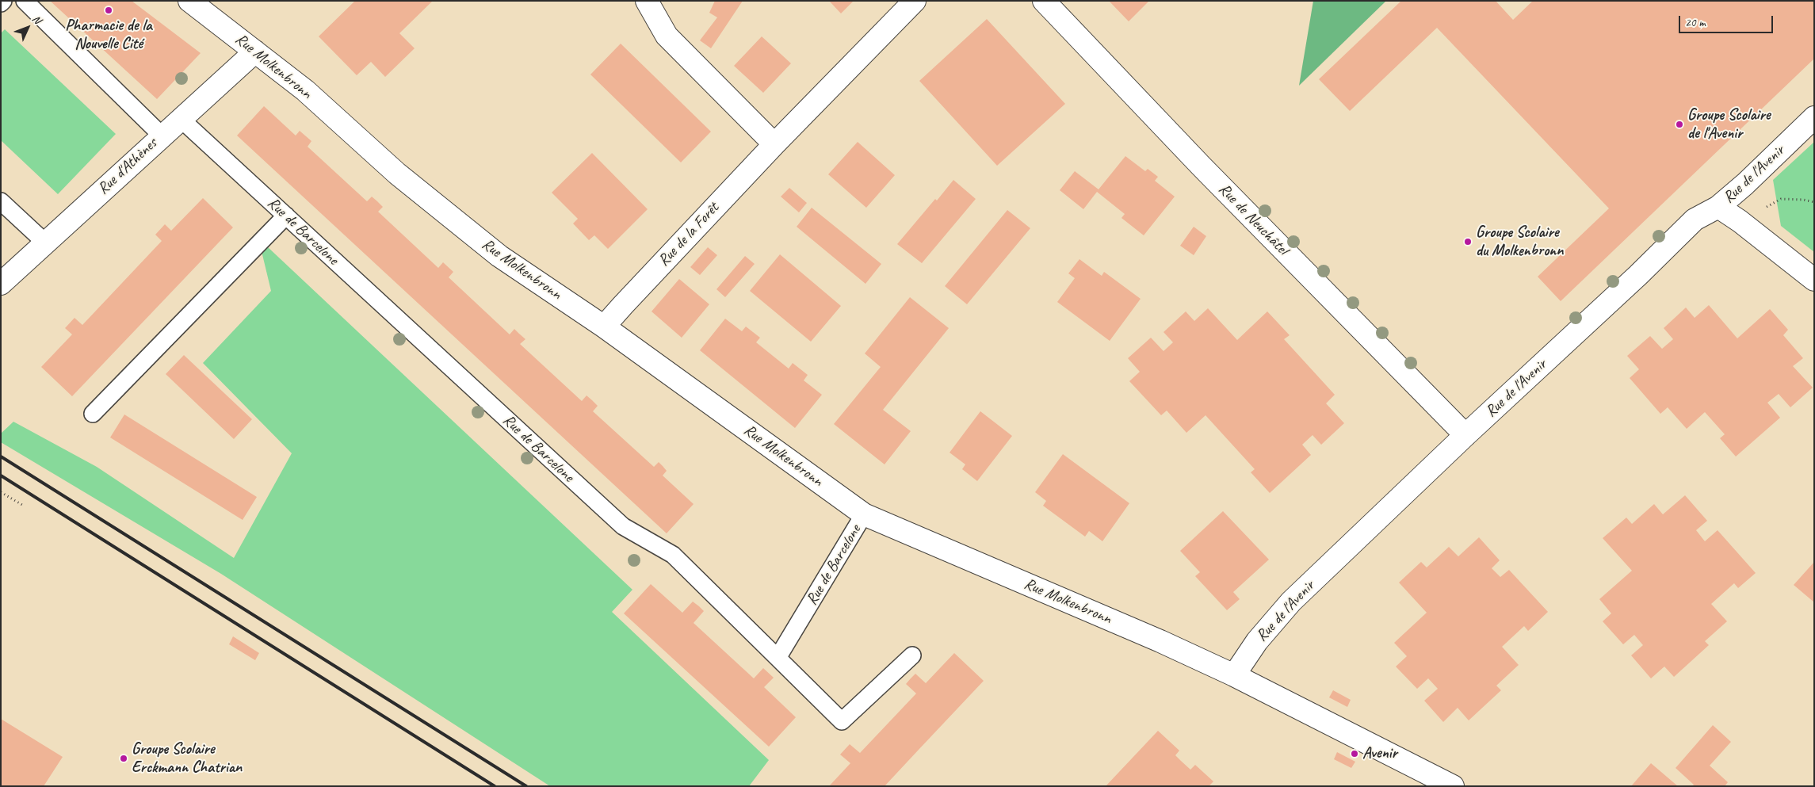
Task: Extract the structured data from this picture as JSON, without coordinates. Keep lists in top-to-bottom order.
{
  "streets": {
    "street": [
      "Rue Molkenbronn",
      "Rue d'Athènes",
      "Rue de l'Avenir",
      "Rue de Neuchâtel",
      "Rue de la Forêt"
    ],
    "lane": ["Rue de Barcelone"]
  },
  "crossings": [
    ["Rue Molkenbronn", "Rue d'Athènes"],
    ["Rue Molkenbronn", "Rue de l'Avenir"],
    ["Rue Molkenbronn", "Rue de Barcelone"],
    ["Rue Molkenbronn", "Rue de la Forêt"],
    ["Rue d'Athènes", "Rue de Barcelone"],
    ["Rue de l'Avenir", "Rue de Neuchâtel"]
  ],
  "places": [
    "Pharmacie de la Nouvelle Cité",
    "Groupe Scolaire de l'Avenir",
    "Groupe Scolaire du Molkenbronn",
    "Avenir",
    "Groupe Scolaire Erckmann Chatrian"
  ],
  "scale_bar": "20 m",
  "north": "top right"
}
